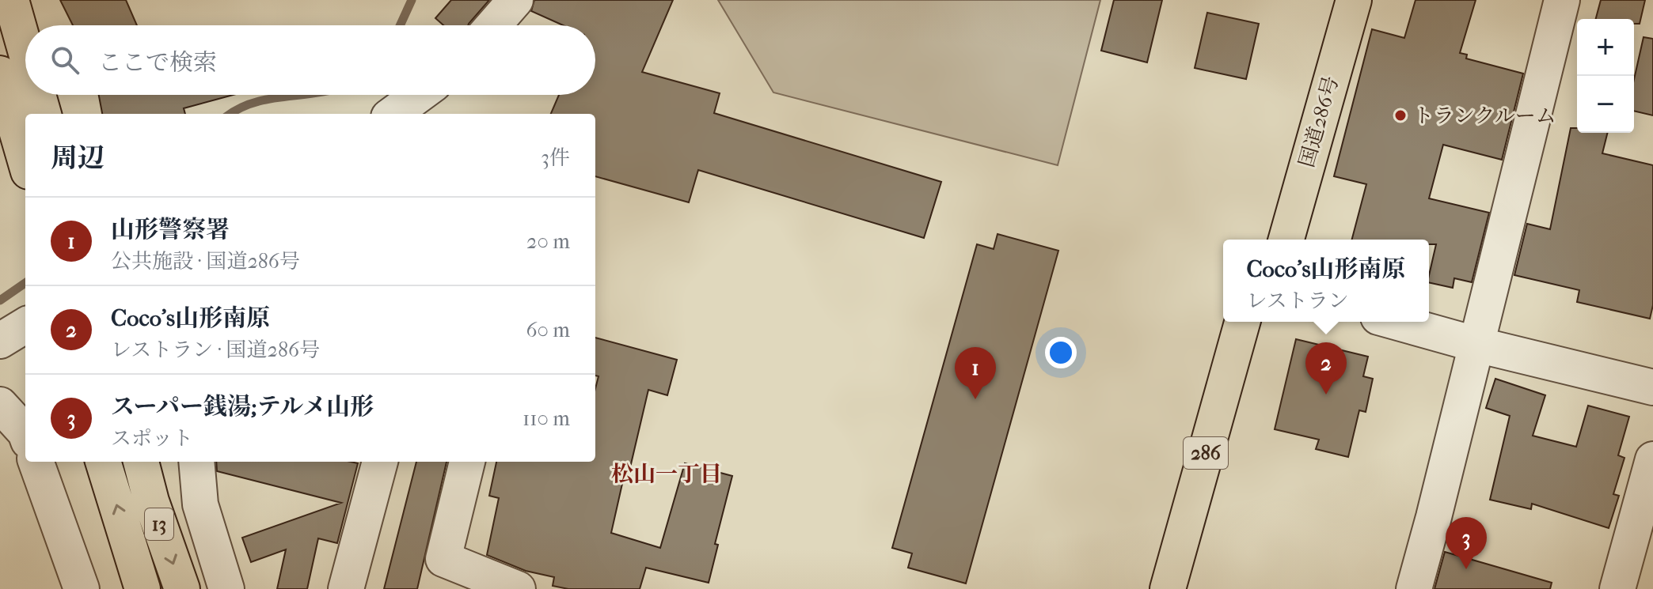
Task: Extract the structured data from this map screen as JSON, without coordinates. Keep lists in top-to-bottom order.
{
  "streets": {
    "highway": ["国道286号", "286", "13"]
  },
  "districts": ["松山一丁目"],
  "places": ["トランクルーム"],
  "page": {
    "map_buttons": ["+", "−"],
    "search": "ここで検索",
    "heading": ["周辺", "3件"],
    "list": [
      {
        "mark": "1",
        "name": "山形警察署",
        "note": "公共施設 · 国道286号",
        "value": "20 m"
      },
      {
        "mark": "2",
        "name": "Coco’s山形南原",
        "note": "レストラン · 国道286号",
        "value": "60 m"
      },
      {
        "mark": "3",
        "name": "スーパー銭湯;テルメ山形",
        "note": "スポット",
        "value": "110 m"
      }
    ],
    "popup": ["Coco’s山形南原", "レストラン"],
    "pins": ["2", "1", "3"]
  }
}
